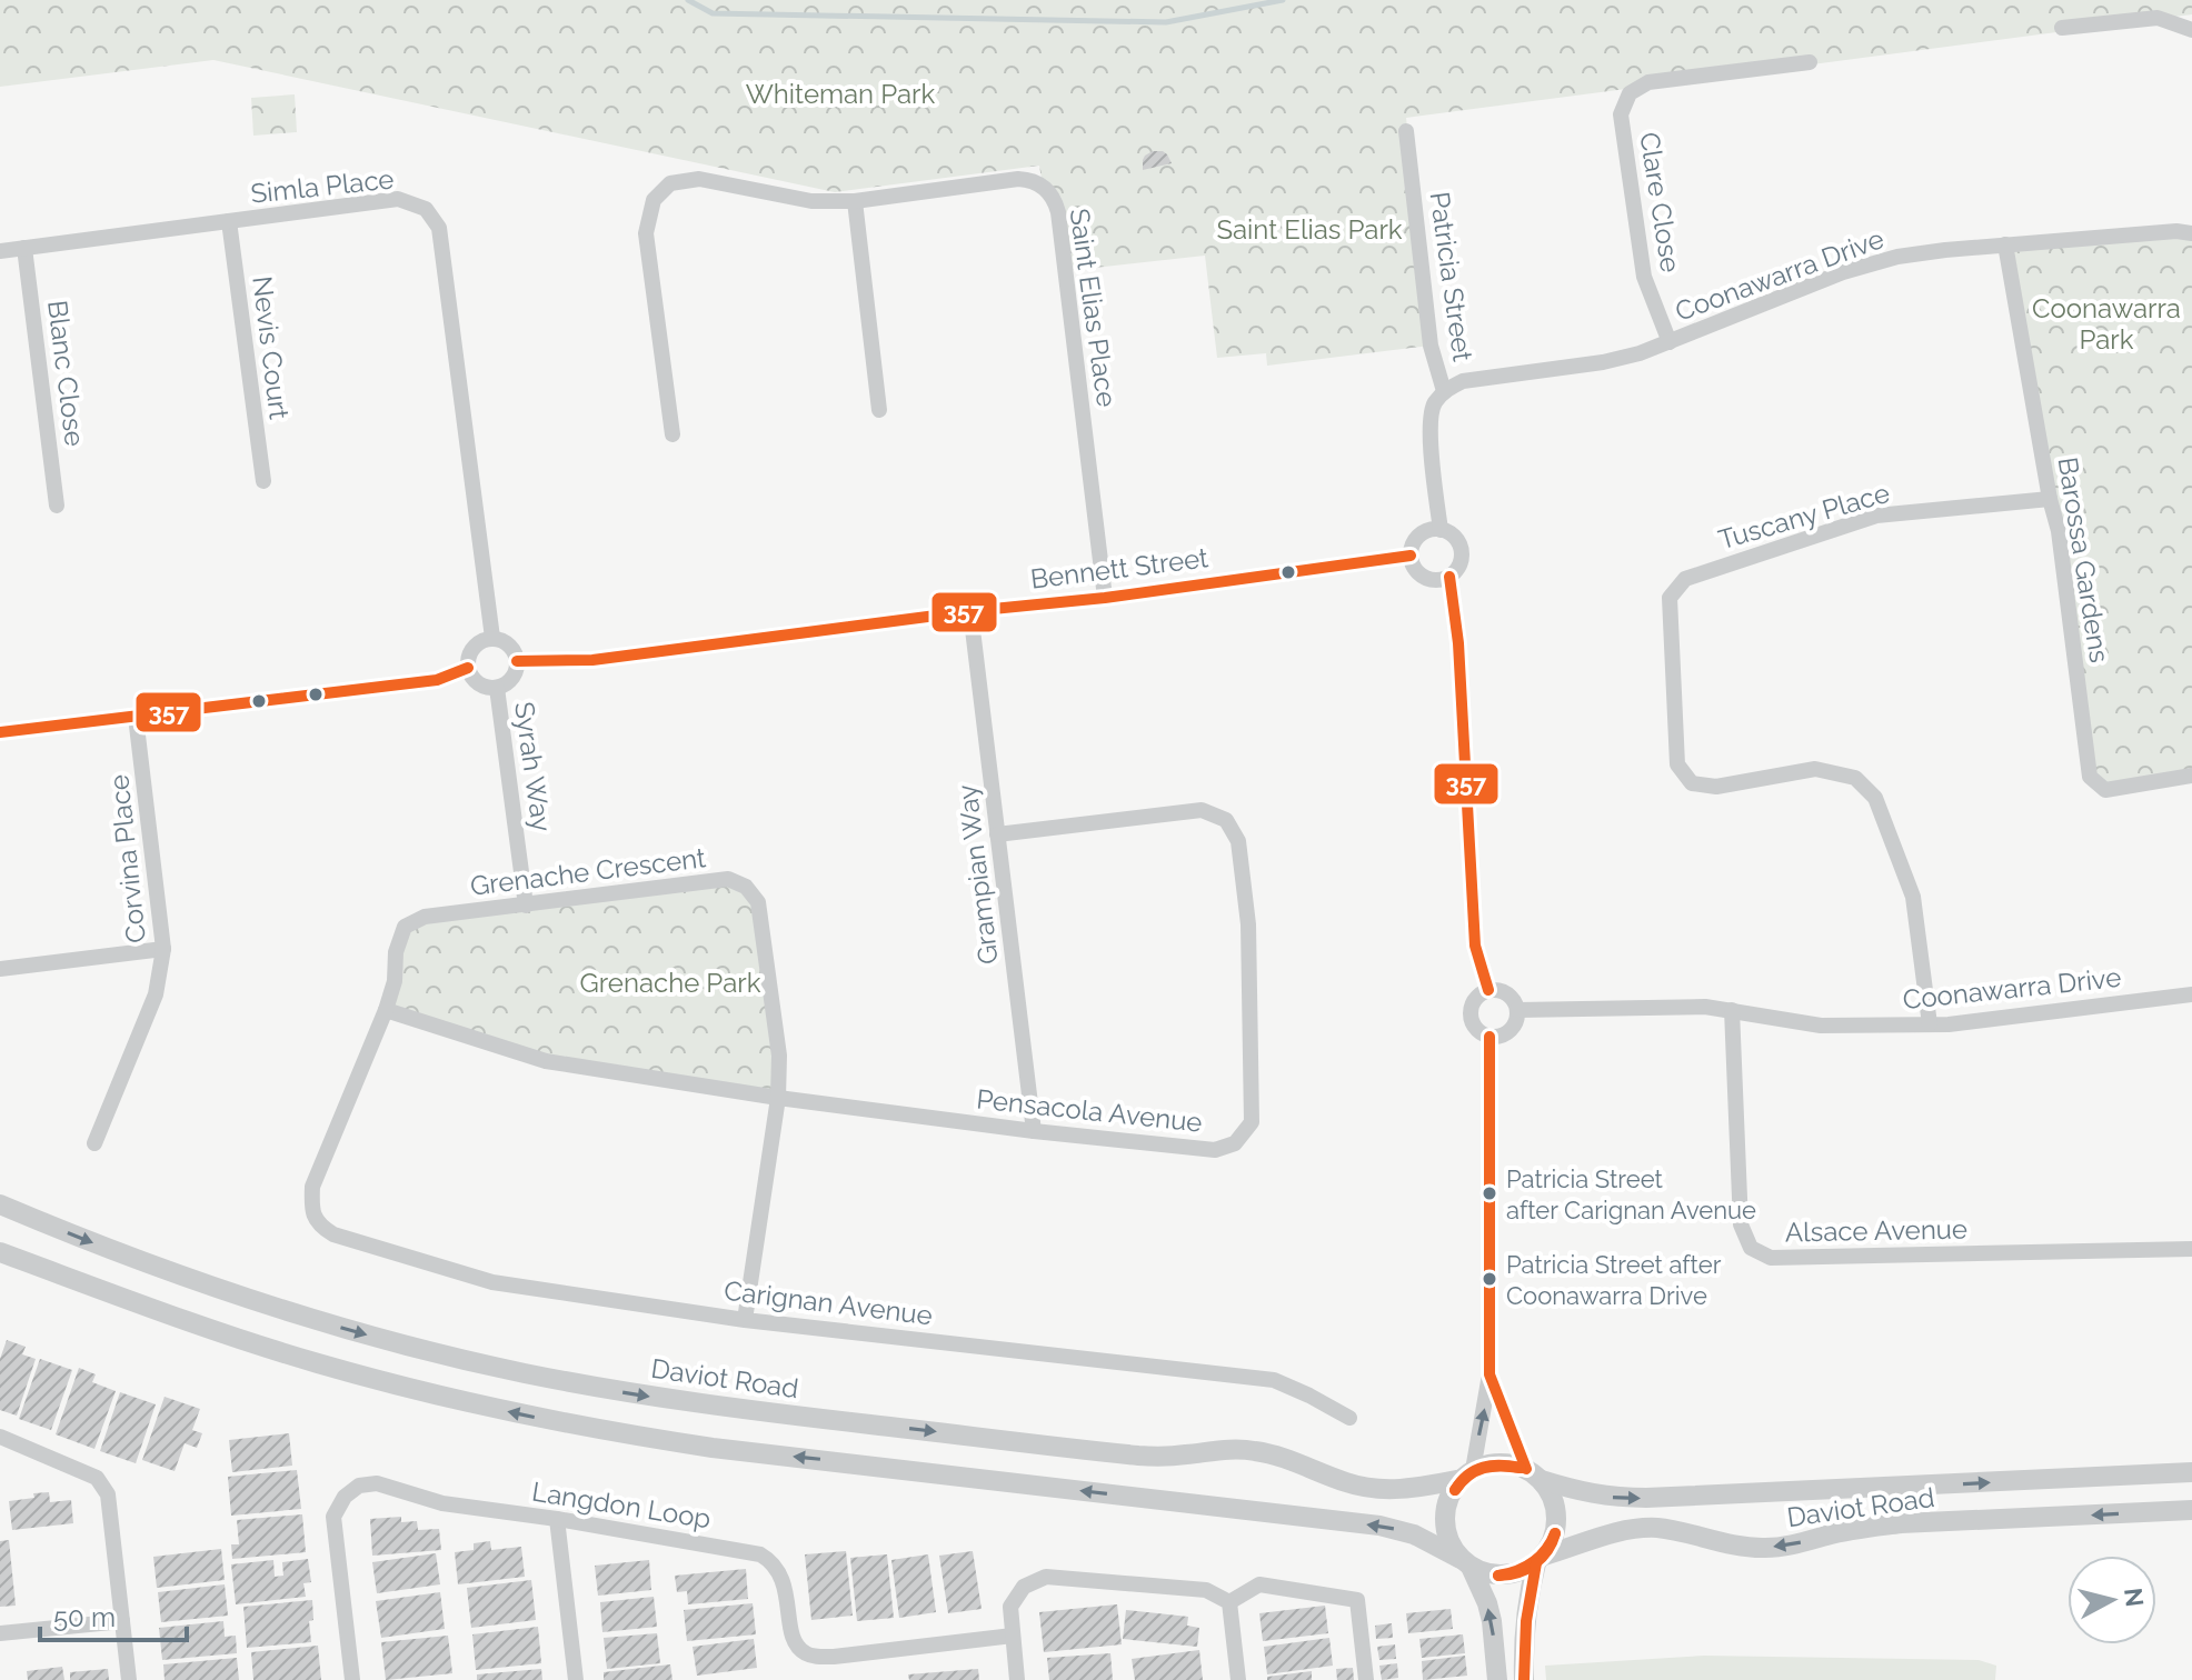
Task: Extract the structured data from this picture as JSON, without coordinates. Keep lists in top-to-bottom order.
{
  "streets": {
    "street": [
      "Simla Place",
      "Clare Close",
      "Coonawarra Drive",
      "Patricia Street",
      "Saint Elias Place",
      "Nevis Court",
      "Blanc Close",
      "Tuscany Place",
      "Barossa Gardens",
      "Bennett Street",
      "Syrah Way",
      "Corvina Place",
      "Grenache Crescent",
      "Grampian Way",
      "Pensacola Avenue",
      "Alsace Avenue",
      "Carignan Avenue",
      "Daviot Road",
      "Langdon Loop"
    ]
  },
  "crossings": [
    ["Simla Place", "Nevis Court"],
    ["Simla Place", "Blanc Close"],
    ["Simla Place", "Bennett Street"],
    ["Simla Place", "Syrah Way"],
    ["Clare Close", "Coonawarra Drive"],
    ["Coonawarra Drive", "Patricia Street"],
    ["Coonawarra Drive", "Tuscany Place"],
    ["Coonawarra Drive", "Barossa Gardens"],
    ["Coonawarra Drive", "Alsace Avenue"],
    ["Patricia Street", "Bennett Street"],
    ["Saint Elias Place", "Bennett Street"],
    ["Tuscany Place", "Barossa Gardens"],
    ["Bennett Street", "Syrah Way"],
    ["Bennett Street", "Grampian Way"],
    ["Syrah Way", "Grenache Crescent"],
    ["Grenache Crescent", "Pensacola Avenue"],
    ["Grenache Crescent", "Carignan Avenue"],
    ["Grampian Way", "Pensacola Avenue"]
  ],
  "parks": [
    "Whiteman Park",
    "Saint Elias Park",
    "Coonawarra Park",
    "Grenache Park"
  ],
  "places": ["Patricia Street after Carignan Avenue", "Patricia Street after Coonawarra Drive"],
  "lines": ["transit line 357"],
  "scale_bar": "50 m",
  "north": "right"
}
